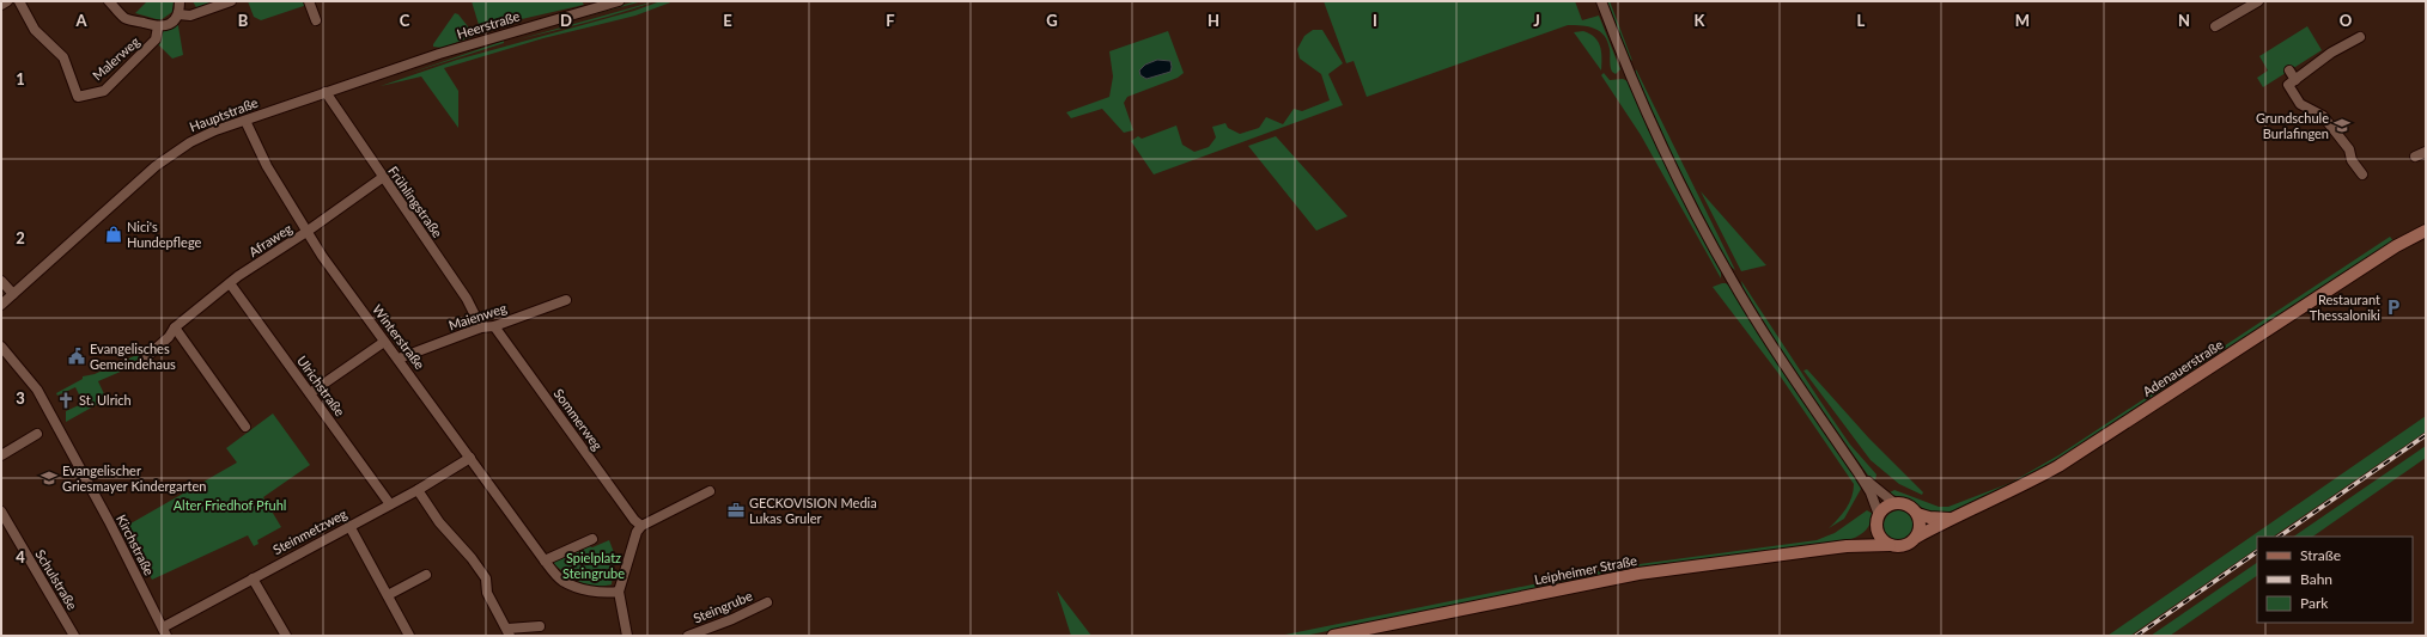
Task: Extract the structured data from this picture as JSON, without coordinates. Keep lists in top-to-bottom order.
{
  "streets": {
    "main road": ["Adenauerstraße", "Leipheimer Straße"],
    "street": [
      "Heerstraße",
      "Malerweg",
      "Hauptstraße",
      "Frühlingstraße",
      "Afraweg",
      "Maienweg",
      "Winterstraße",
      "Ulrichstraße",
      "Sommerweg",
      "Steinmetzweg",
      "Kirchstraße",
      "Schulstraße",
      "Steingrube"
    ]
  },
  "crossings": [
    ["Heerstraße", "Hauptstraße"],
    ["Hauptstraße", "Frühlingstraße"],
    ["Hauptstraße", "Winterstraße"],
    ["Frühlingstraße", "Afraweg"],
    ["Frühlingstraße", "Maienweg"],
    ["Afraweg", "Winterstraße"],
    ["Afraweg", "Ulrichstraße"],
    ["Maienweg", "Winterstraße"],
    ["Maienweg", "Sommerweg"],
    ["Winterstraße", "Steinmetzweg"],
    ["Adenauerstraße", "Leipheimer Straße"],
    ["Ulrichstraße", "Steinmetzweg"],
    ["Steinmetzweg", "Kirchstraße"]
  ],
  "parks": ["Alter Friedhof Pfuhl", "Spielplatz Steingrube"],
  "places": {
    "school or university": ["Grundschule Burlafingen", "Evangelischer Griesmayer Kindergarten"],
    "shop": ["Nici's Hundepflege"],
    "parking": ["Restaurant Thessaloniki"],
    "public building": ["Evangelisches Gemeindehaus"],
    "church": ["St. Ulrich"],
    "office": ["GECKOVISION Media Lukas Gruler"]
  },
  "legend": ["Straße", "Bahn", "Park"],
  "grid": {
    "columns": [
      "A",
      "B",
      "C",
      "D",
      "E",
      "F",
      "G",
      "H",
      "I",
      "J",
      "K",
      "L",
      "M",
      "N",
      "O"
    ],
    "rows": [
      "1",
      "2",
      "3",
      "4"
    ]
  }
}
